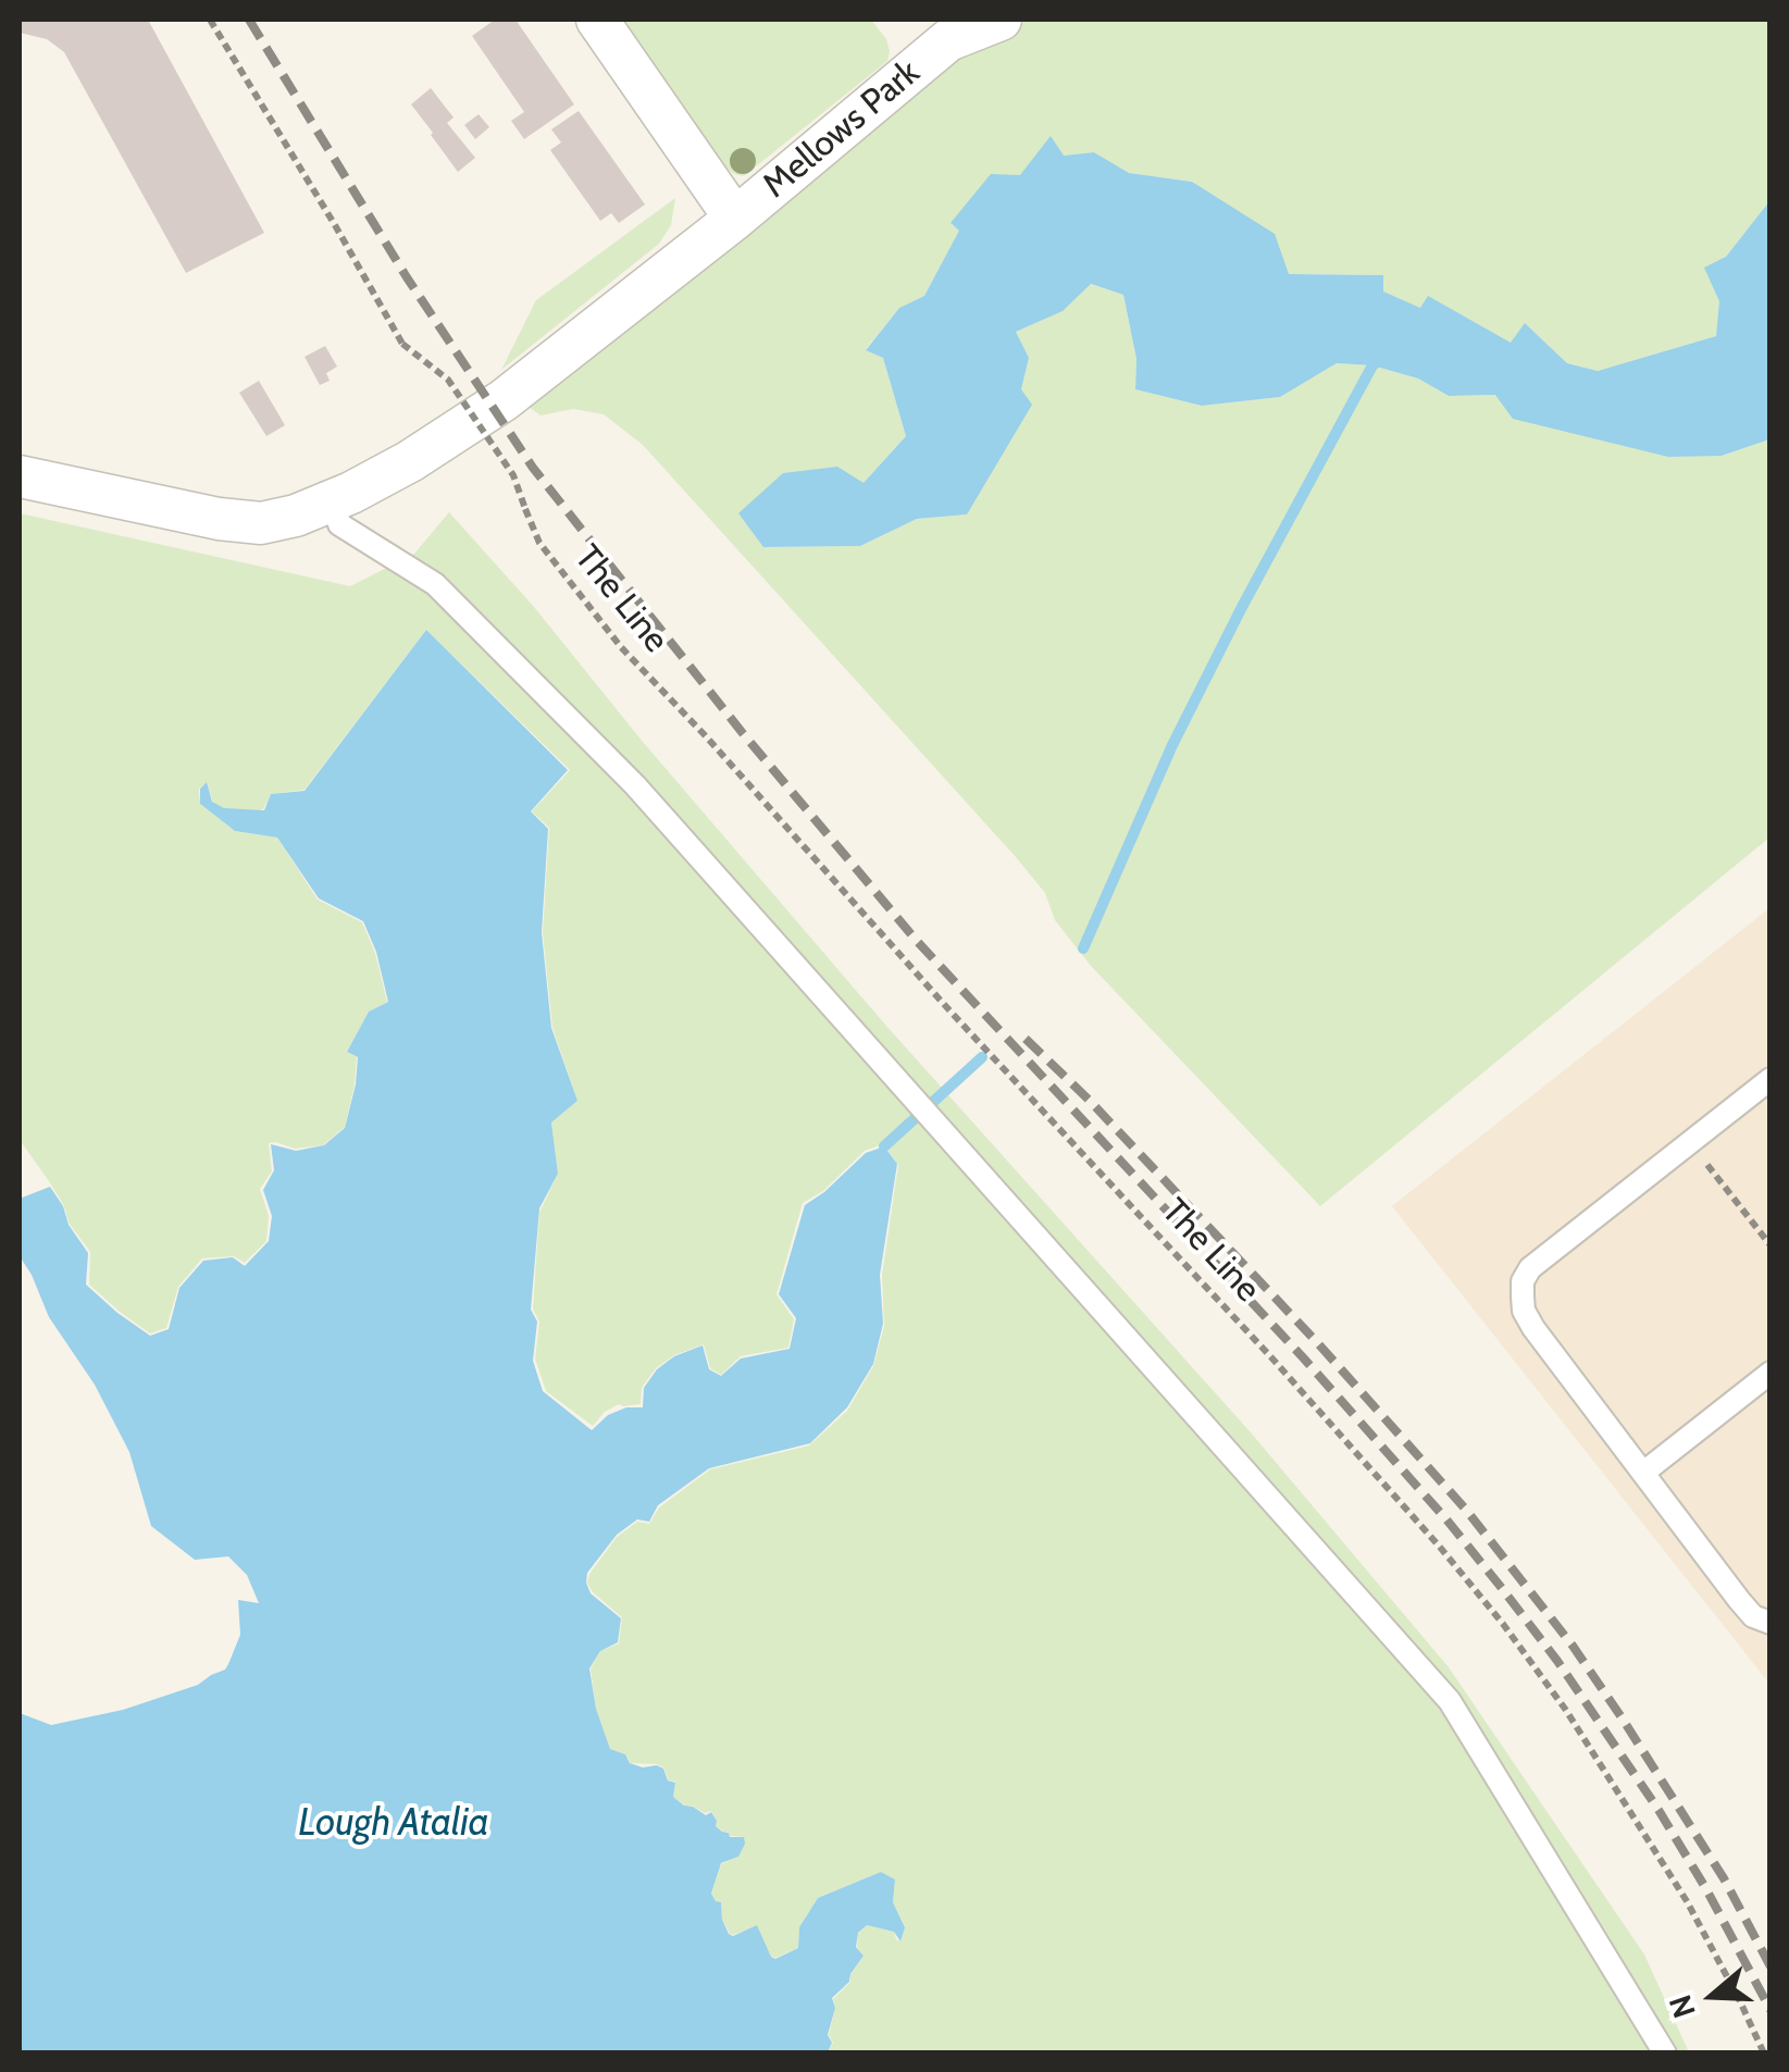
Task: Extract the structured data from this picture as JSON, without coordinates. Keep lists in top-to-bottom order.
{
  "streets": {
    "street": ["Mellows Park"],
    "path": ["The Line"]
  },
  "water": ["Lough Atalia"],
  "north": "left"
}
